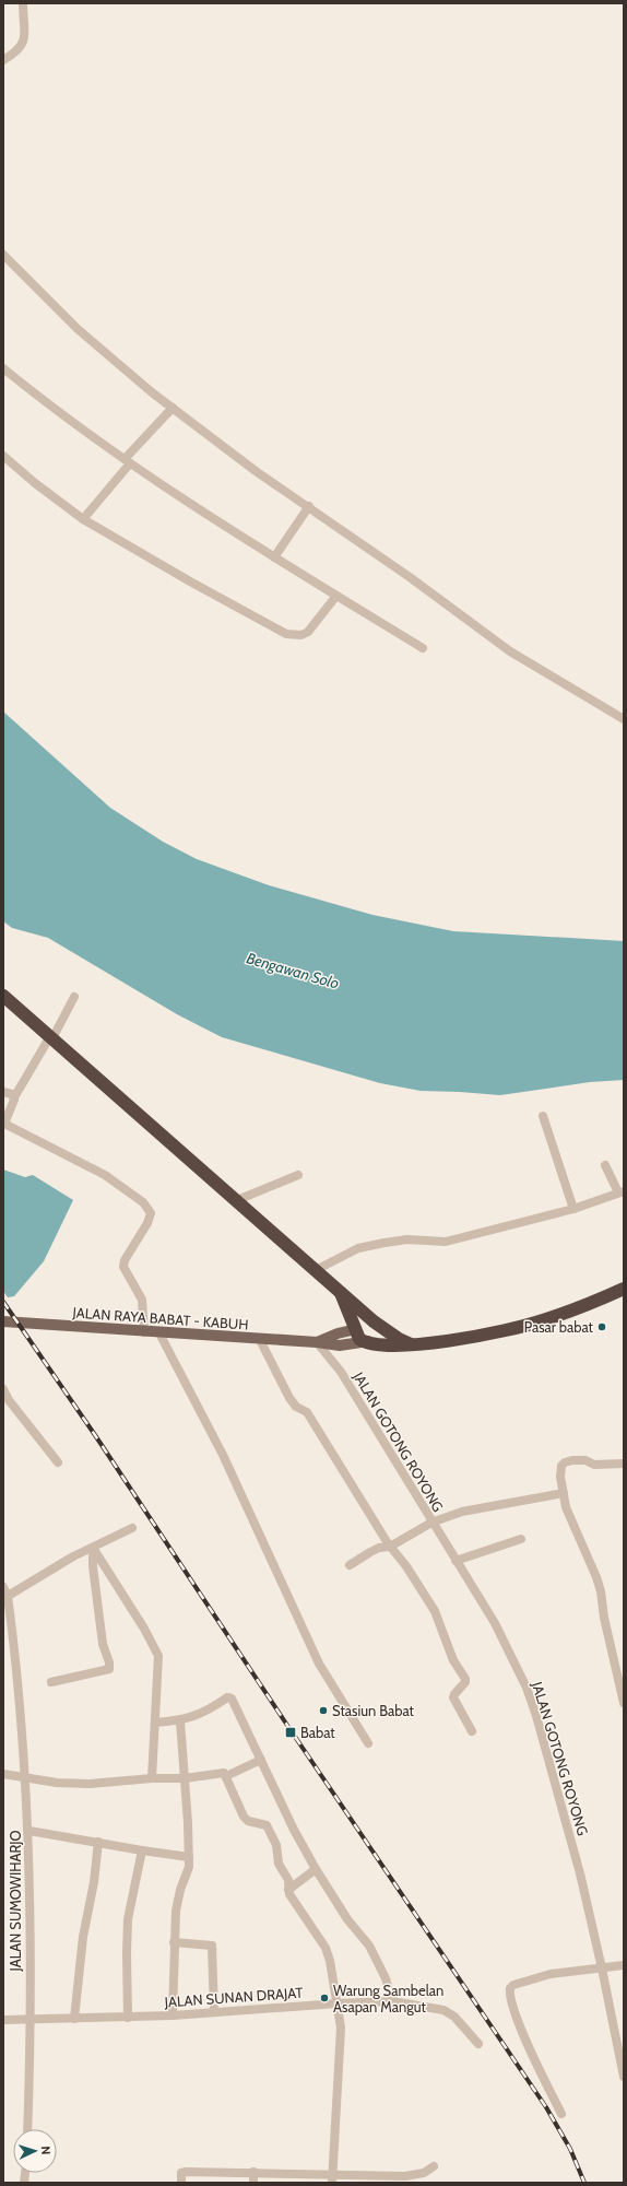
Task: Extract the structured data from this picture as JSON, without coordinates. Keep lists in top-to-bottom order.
{
  "streets": {
    "main road": ["JALAN RAYA BABAT - KABUH"],
    "street": ["JALAN GOTONG ROYONG", "JALAN SUMOWIHARJO", "JALAN SUNAN DRAJAT"]
  },
  "crossings": [
    ["JALAN RAYA BABAT - KABUH", "JALAN GOTONG ROYONG"],
    ["JALAN SUMOWIHARJO", "JALAN SUNAN DRAJAT"]
  ],
  "water": ["Bengawan Solo"],
  "places": {
    "other": ["Pasar babat", "Stasiun Babat", "Warung Sambelan Asapan Mangut"],
    "transit": ["Babat"]
  },
  "north": "right"
}
